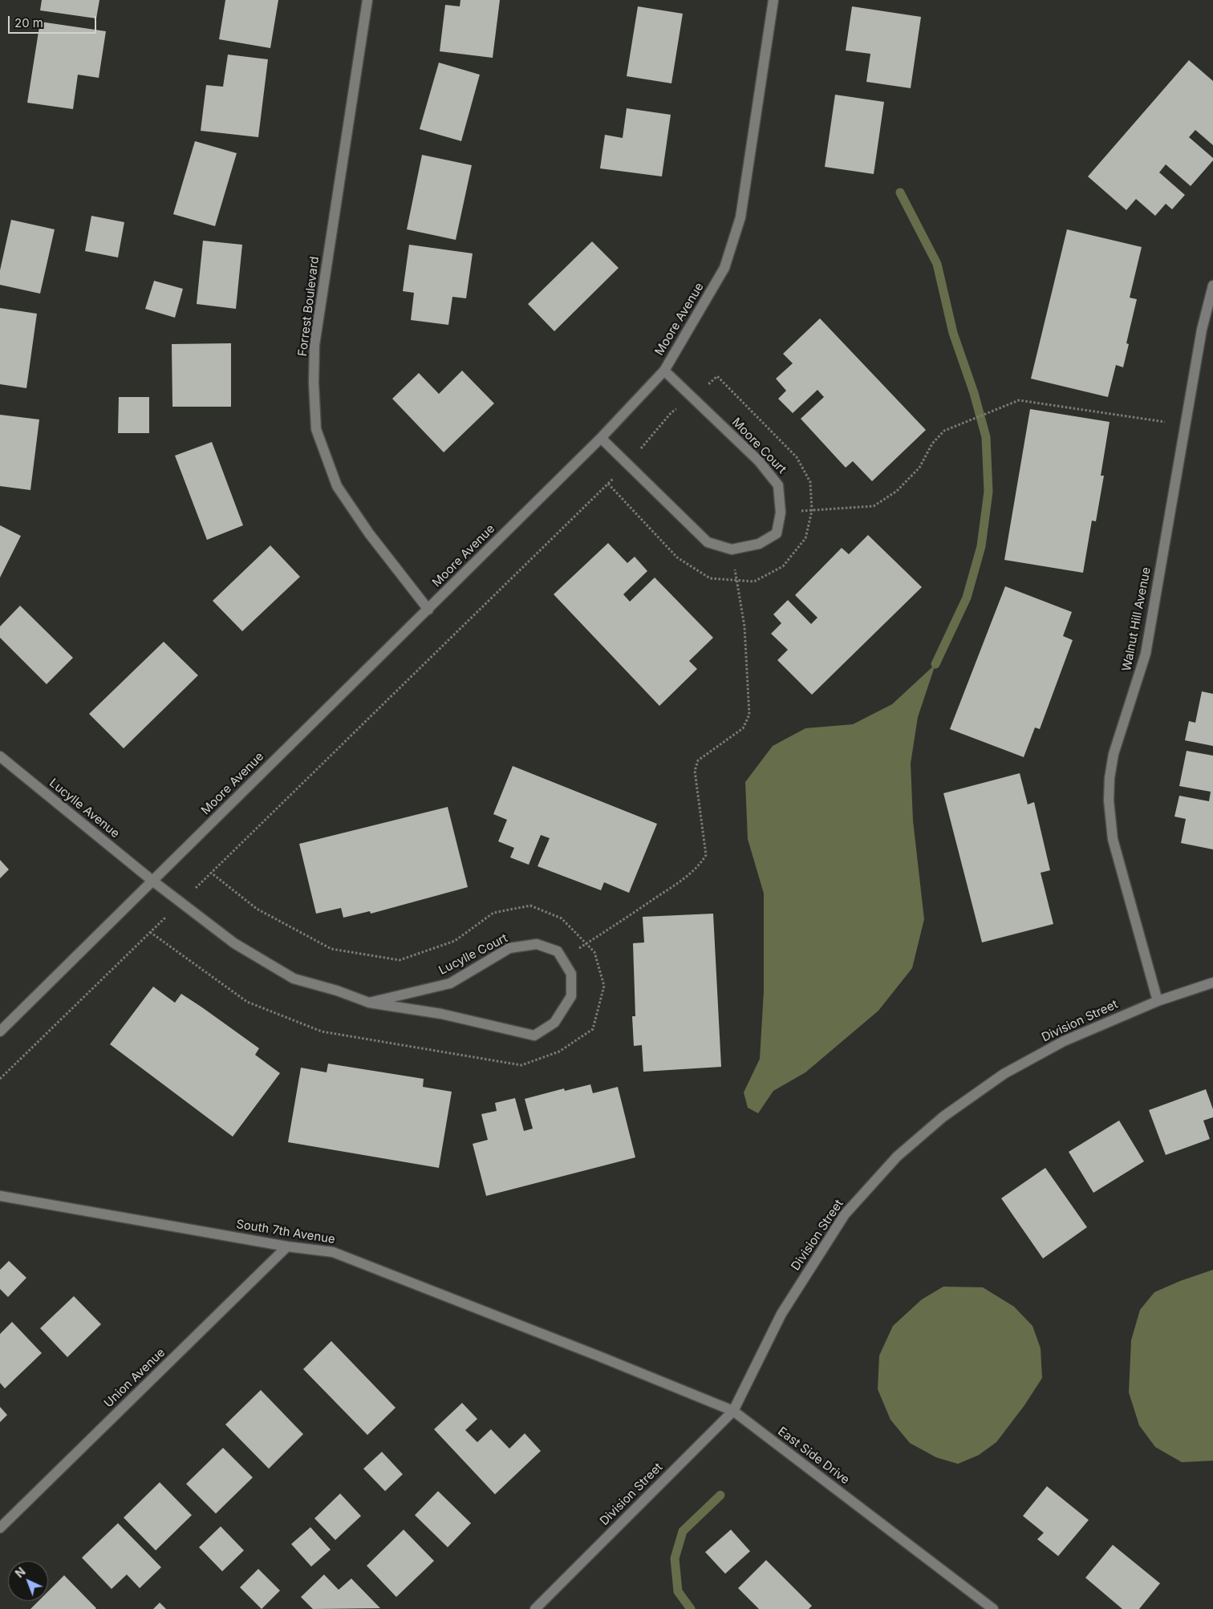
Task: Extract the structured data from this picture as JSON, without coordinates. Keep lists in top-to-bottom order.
{
  "streets": {
    "street": [
      "Forrest Boulevard",
      "Moore Avenue",
      "Moore Court",
      "Walnut Hill Avenue",
      "Lucylle Avenue",
      "Lucylle Court",
      "Division Street",
      "South 7th Avenue",
      "Union Avenue",
      "East Side Drive"
    ]
  },
  "crossings": [
    ["Forrest Boulevard", "Moore Avenue"],
    ["Moore Avenue", "Moore Court"],
    ["Moore Avenue", "Lucylle Avenue"],
    ["Moore Avenue", "Lucylle Court"],
    ["Walnut Hill Avenue", "Division Street"],
    ["Lucylle Avenue", "Lucylle Court"],
    ["Division Street", "East Side Drive"],
    ["South 7th Avenue", "Union Avenue"],
    ["South 7th Avenue", "East Side Drive"]
  ],
  "scale_bar": "20 m",
  "north": "top left"
}
